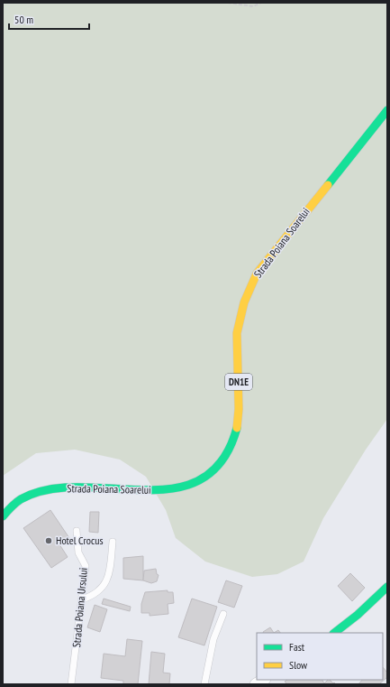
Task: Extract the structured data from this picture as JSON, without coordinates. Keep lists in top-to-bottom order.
{
  "streets": {
    "main road": ["Strada Poiana Soarelui", "DN1E"],
    "lane": ["Strada Poiana Ursului"]
  },
  "places": ["Hotel Crocus"],
  "legend": ["Fast", "Slow"],
  "scale_bar": "50 m"
}
